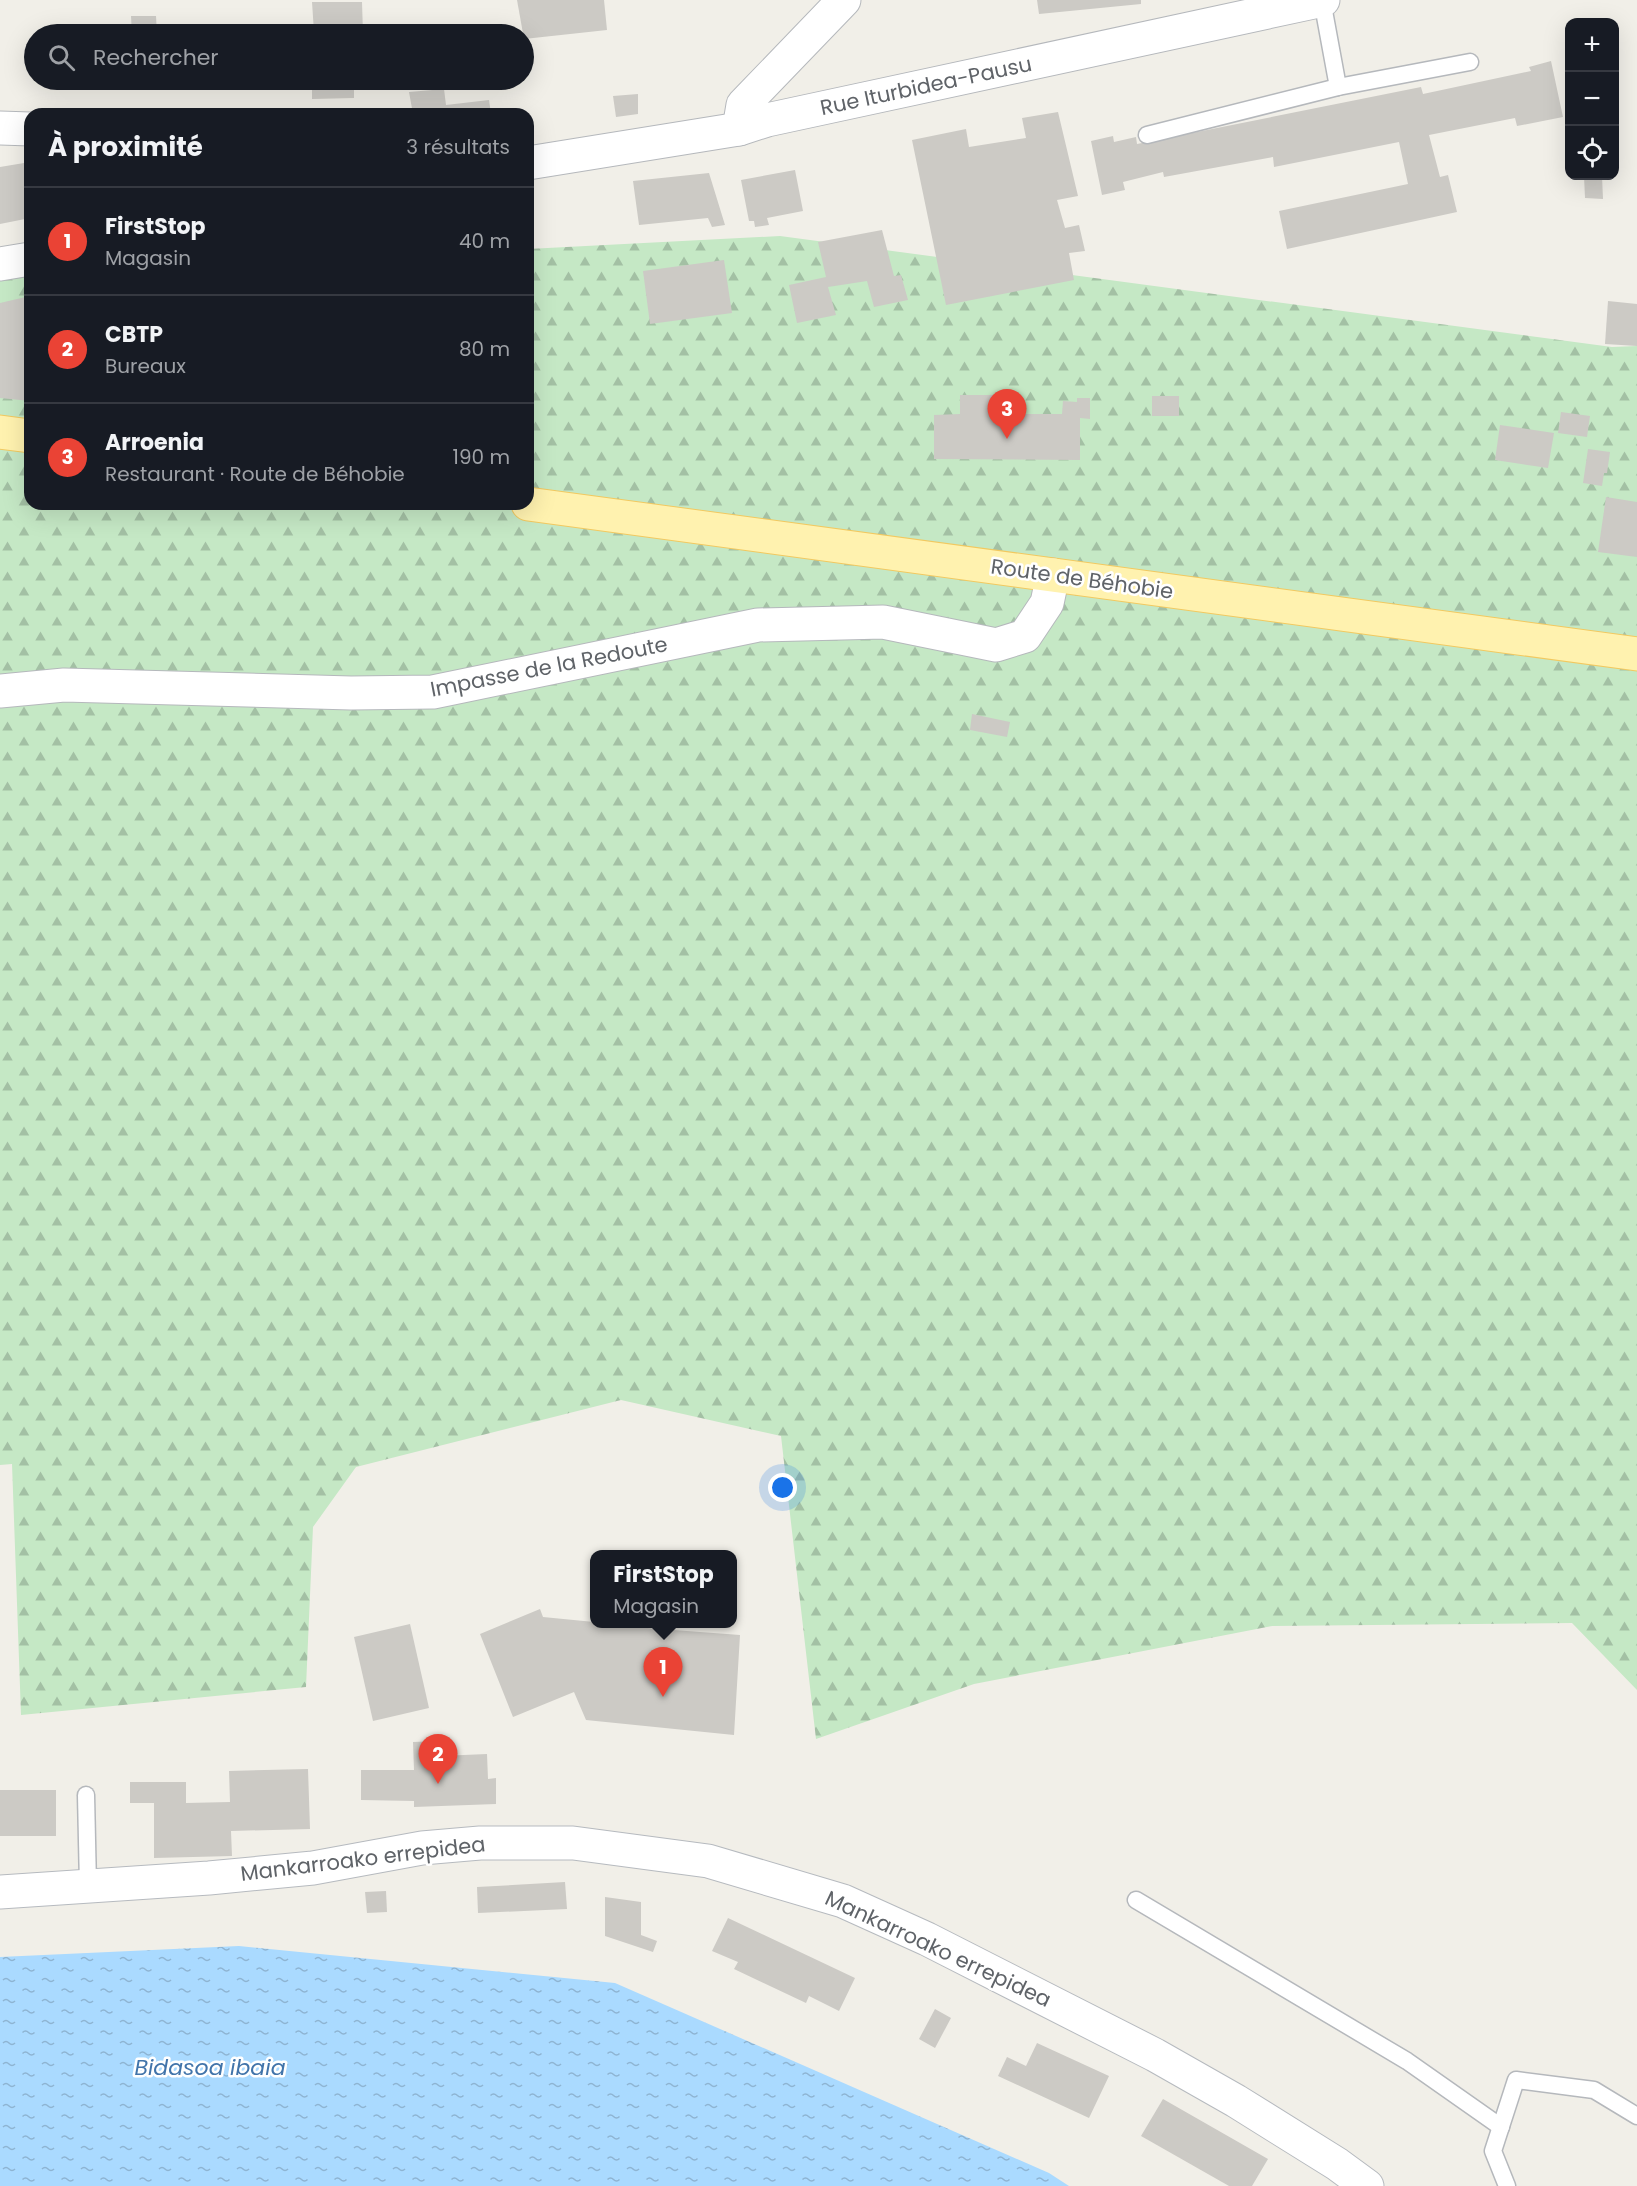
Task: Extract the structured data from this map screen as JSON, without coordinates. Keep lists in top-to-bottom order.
{
  "streets": {
    "main road": ["Route de Béhobie"],
    "street": ["Rue Iturbidea-Pausu", "Impasse de la Redoute", "Mankarroako errepidea"]
  },
  "crossings": [
    ["Route de Béhobie", "Impasse de la Redoute"]
  ],
  "water": ["Bidasoa ibaia"],
  "page": {
    "map_buttons": ["+", "−"],
    "search": "Rechercher",
    "heading": ["À proximité", "3 résultats"],
    "list": [
      {
        "mark": "1",
        "name": "FirstStop",
        "note": "Magasin",
        "value": "40 m"
      },
      {
        "mark": "2",
        "name": "CBTP",
        "note": "Bureaux",
        "value": "80 m"
      },
      {
        "mark": "3",
        "name": "Arroenia",
        "note": "Restaurant · Route de Béhobie",
        "value": "190 m"
      }
    ],
    "pins": ["3", "1", "2"],
    "popup": ["FirstStop", "Magasin"]
  }
}
